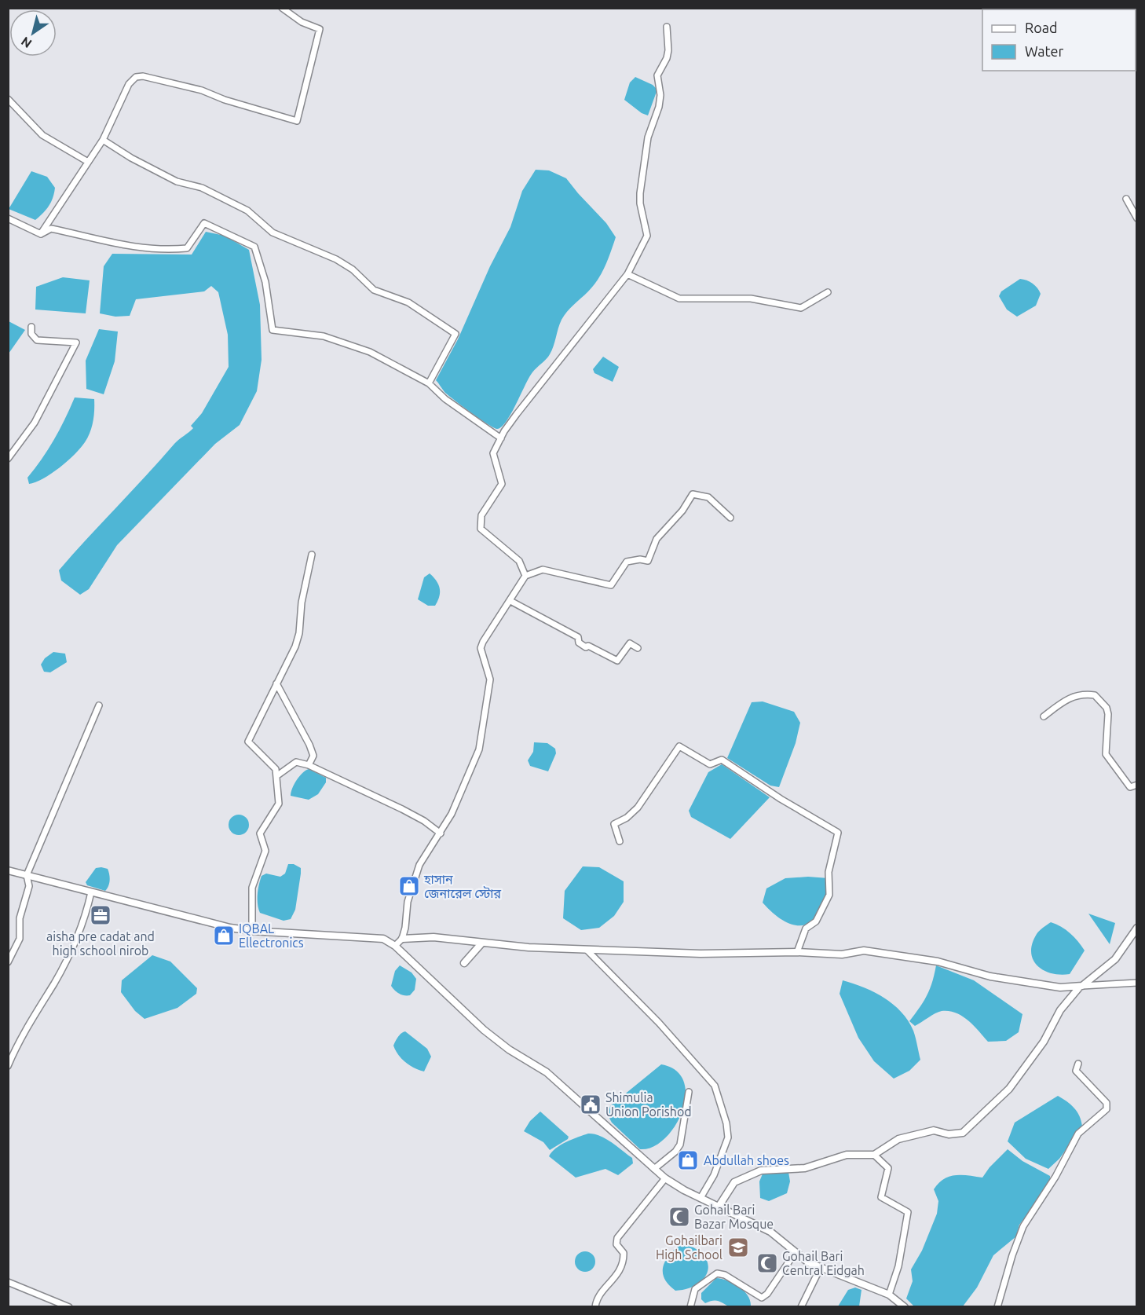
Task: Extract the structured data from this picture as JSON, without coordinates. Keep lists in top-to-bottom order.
{
  "places": {
    "shop": ["হাসান জেনারেল স্টোর", "IQBAL Ellectronics", "Abdullah shoes"],
    "office": ["aisha pre cadat and high school nirob"],
    "public building": ["Shimulia Union Porishod"],
    "mosque": ["Gohail Bari Bazar Mosque", "Gohail Bari Central Eidgah"],
    "school or university": ["Gohailbari High School"]
  },
  "legend": ["Road", "Water"],
  "north": "bottom left"
}
